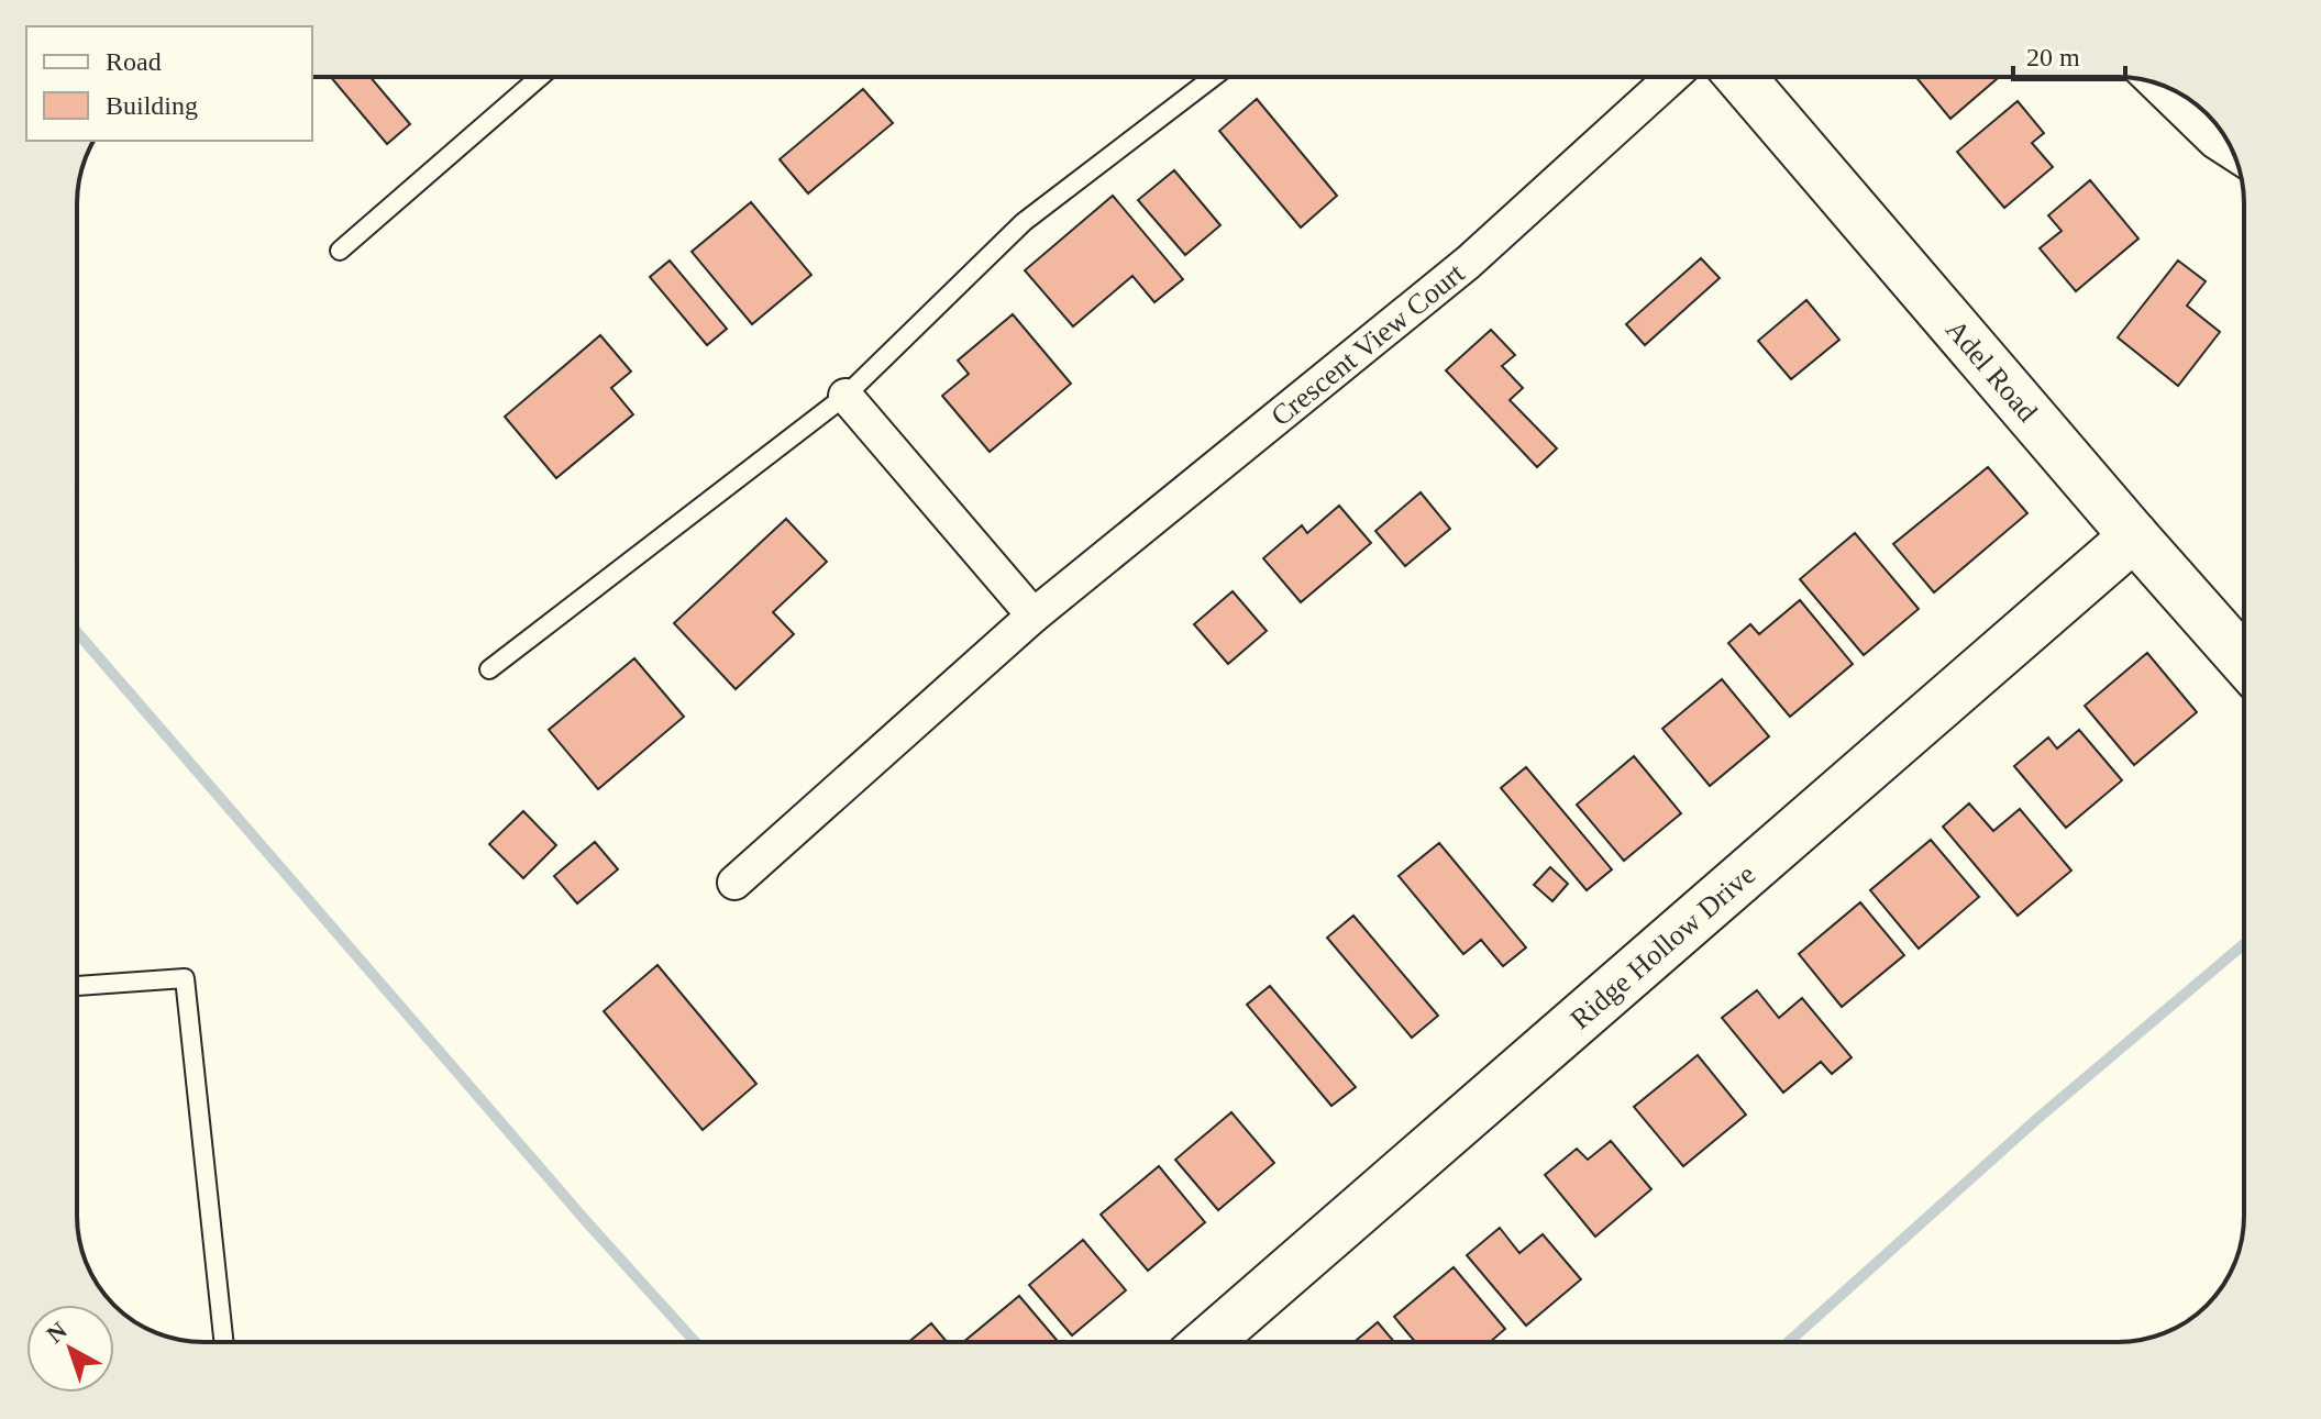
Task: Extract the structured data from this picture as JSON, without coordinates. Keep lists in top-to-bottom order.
{
  "streets": {
    "street": ["Crescent View Court", "Adel Road", "Ridge Hollow Drive"]
  },
  "crossings": [
    ["Adel Road", "Ridge Hollow Drive"]
  ],
  "legend": ["Road", "Building"],
  "scale_bar": "20 m",
  "north": "top left"
}
